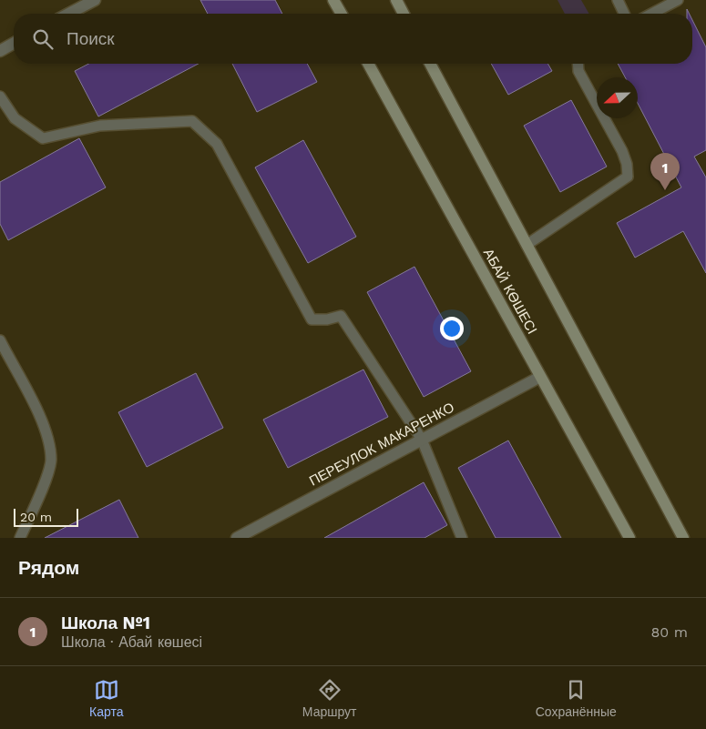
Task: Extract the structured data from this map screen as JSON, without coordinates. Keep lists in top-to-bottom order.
{
  "streets": {
    "main road": ["АБАЙ КӨШЕСІ"],
    "street": ["ПЕРЕУЛОК МАКАРЕНКО"]
  },
  "crossings": [
    ["АБАЙ КӨШЕСІ", "ПЕРЕУЛОК МАКАРЕНКО"]
  ],
  "scale_bar": "20 m",
  "north": "left",
  "page": {
    "search": "Поиск",
    "pins": "1",
    "scale": "20 m",
    "heading": "Рядом",
    "list": [
      {
        "mark": "1",
        "name": "Школа №1",
        "note": "Школа · Абай көшесі",
        "value": "80 m"
      }
    ],
    "nav": ["Карта", "Маршрут", "Сохранённые"]
  }
}
